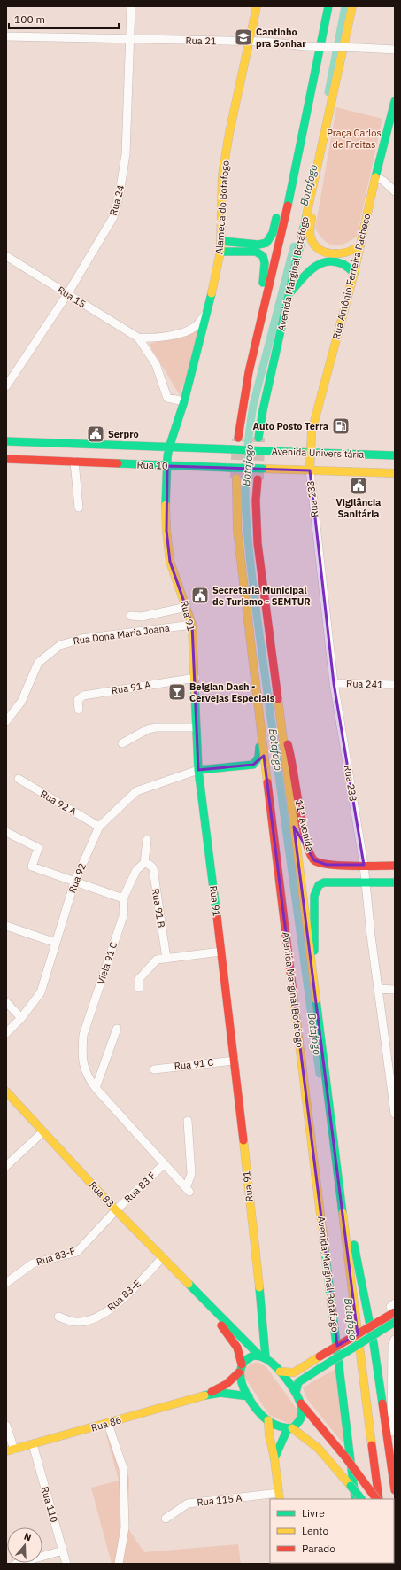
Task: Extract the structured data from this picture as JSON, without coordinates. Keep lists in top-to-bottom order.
{
  "streets": {
    "main road": [
      "Alameda do Botafogo",
      "Avenida Marginal Botafogo",
      "Rua Antônio Ferreira Pacheco",
      "Avenida Universitária",
      "Rua 10",
      "Rua 233",
      "Rua 91",
      "11ª Avenida",
      "Rua 83",
      "Rua 86"
    ],
    "street": [
      "Rua 21",
      "Rua 24",
      "Rua 15",
      "Rua Dona Maria Joana",
      "Rua 241",
      "Rua 91 A",
      "Rua 92 A",
      "Rua 92",
      "Rua 91 B",
      "Viela 91 C",
      "Rua 91 C",
      "Rua 83 F",
      "Rua 83-F",
      "Rua 83-E",
      "Rua 115 A",
      "Rua 110"
    ]
  },
  "crossings": [
    ["Rua 21", "Rua 24"],
    ["Rua 21", "Alameda do Botafogo"],
    ["Rua 24", "Rua 15"],
    ["Alameda do Botafogo", "Rua 15"],
    ["Alameda do Botafogo", "Rua 10"],
    ["Alameda do Botafogo", "Rua 91"],
    ["Rua Antônio Ferreira Pacheco", "Avenida Universitária"],
    ["Rua Antônio Ferreira Pacheco", "Rua 233"],
    ["Avenida Universitária", "Rua 10"],
    ["Avenida Universitária", "Rua 233"],
    ["Rua 10", "Rua 91"],
    ["Rua 233", "Rua 241"],
    ["Rua 233", "11ª Avenida"],
    ["Rua 91", "Rua Dona Maria Joana"],
    ["Rua 91", "Rua 91 A"],
    ["Rua 91", "Rua 92"],
    ["Rua 91", "Rua 91 C"],
    ["Rua 91", "Rua 83"],
    ["Rua 91", "Rua 86"],
    ["Rua 92 A", "Rua 92"],
    ["Rua 91 B", "Viela 91 C"],
    ["Viela 91 C", "Rua 83 F"],
    ["Rua 83 F", "Rua 83"],
    ["Rua 83 F", "Rua 83-F"],
    ["Rua 83", "Rua 83-F"],
    ["Rua 83", "Rua 83-E"],
    ["Rua 83", "Rua 86"],
    ["Rua 86", "Rua 110"]
  ],
  "water": ["Botafogo"],
  "parks": ["Praça Carlos de Freitas"],
  "places": {
    "school or university": ["Cantinho pra Sonhar"],
    "fuel station": ["Auto Posto Terra"],
    "public building": ["Serpro", "Vigilância Sanitária", "Secretaria Municipal de Turismo - SEMTUR"],
    "bar": ["Belgian Dash - Cervejas Especiais"]
  },
  "legend": ["Livre", "Lento", "Parado"],
  "scale_bar": "100 m",
  "north": "top"
}
